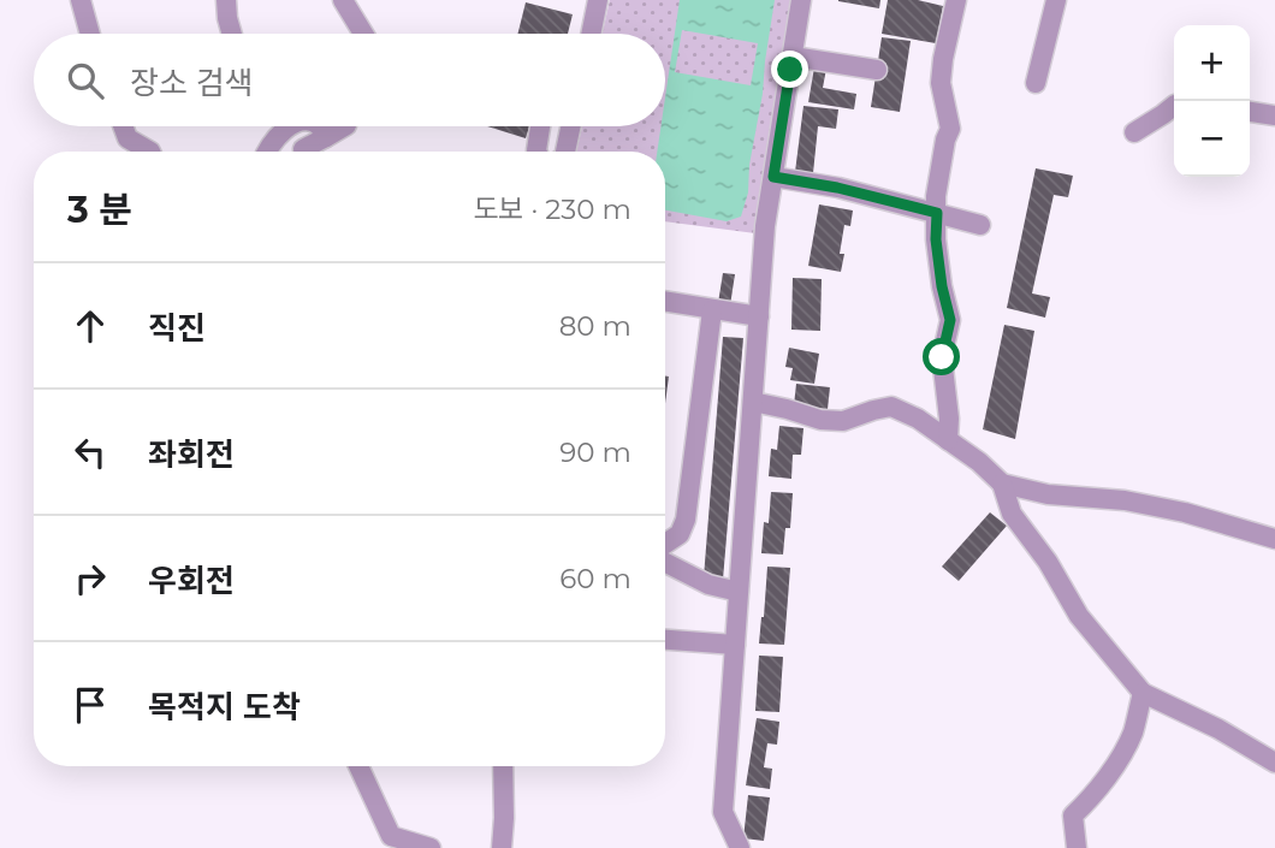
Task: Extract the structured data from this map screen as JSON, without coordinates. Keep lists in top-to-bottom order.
{
  "page": {
    "map_buttons": ["+", "−"],
    "search": "장소 검색",
    "heading": ["3 분", "도보 · 230 m"],
    "list": [
      ["직진", "80 m"],
      ["좌회전", "90 m"],
      ["우회전", "60 m"],
      "목적지 도착"
    ]
  }
}
